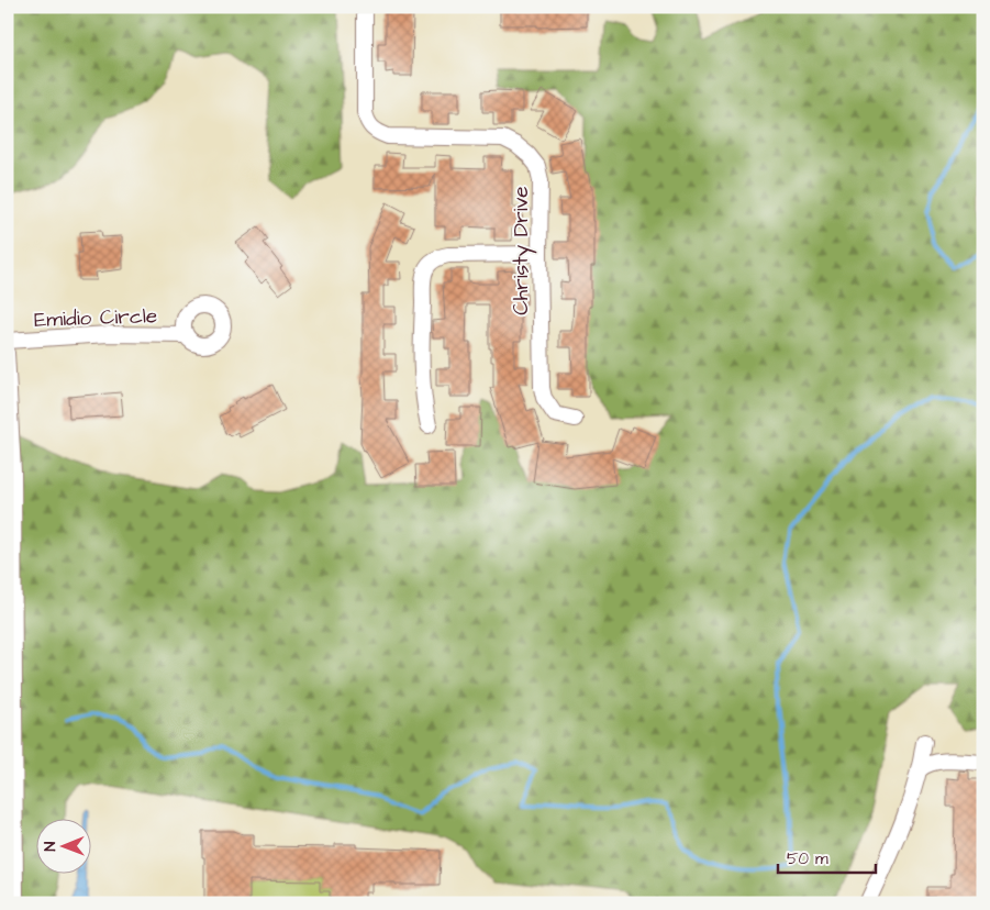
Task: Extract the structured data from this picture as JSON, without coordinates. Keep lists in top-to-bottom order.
{
  "streets": {
    "street": ["Christy Drive", "Emidio Circle"]
  },
  "scale_bar": "50 m",
  "north": "left"
}
